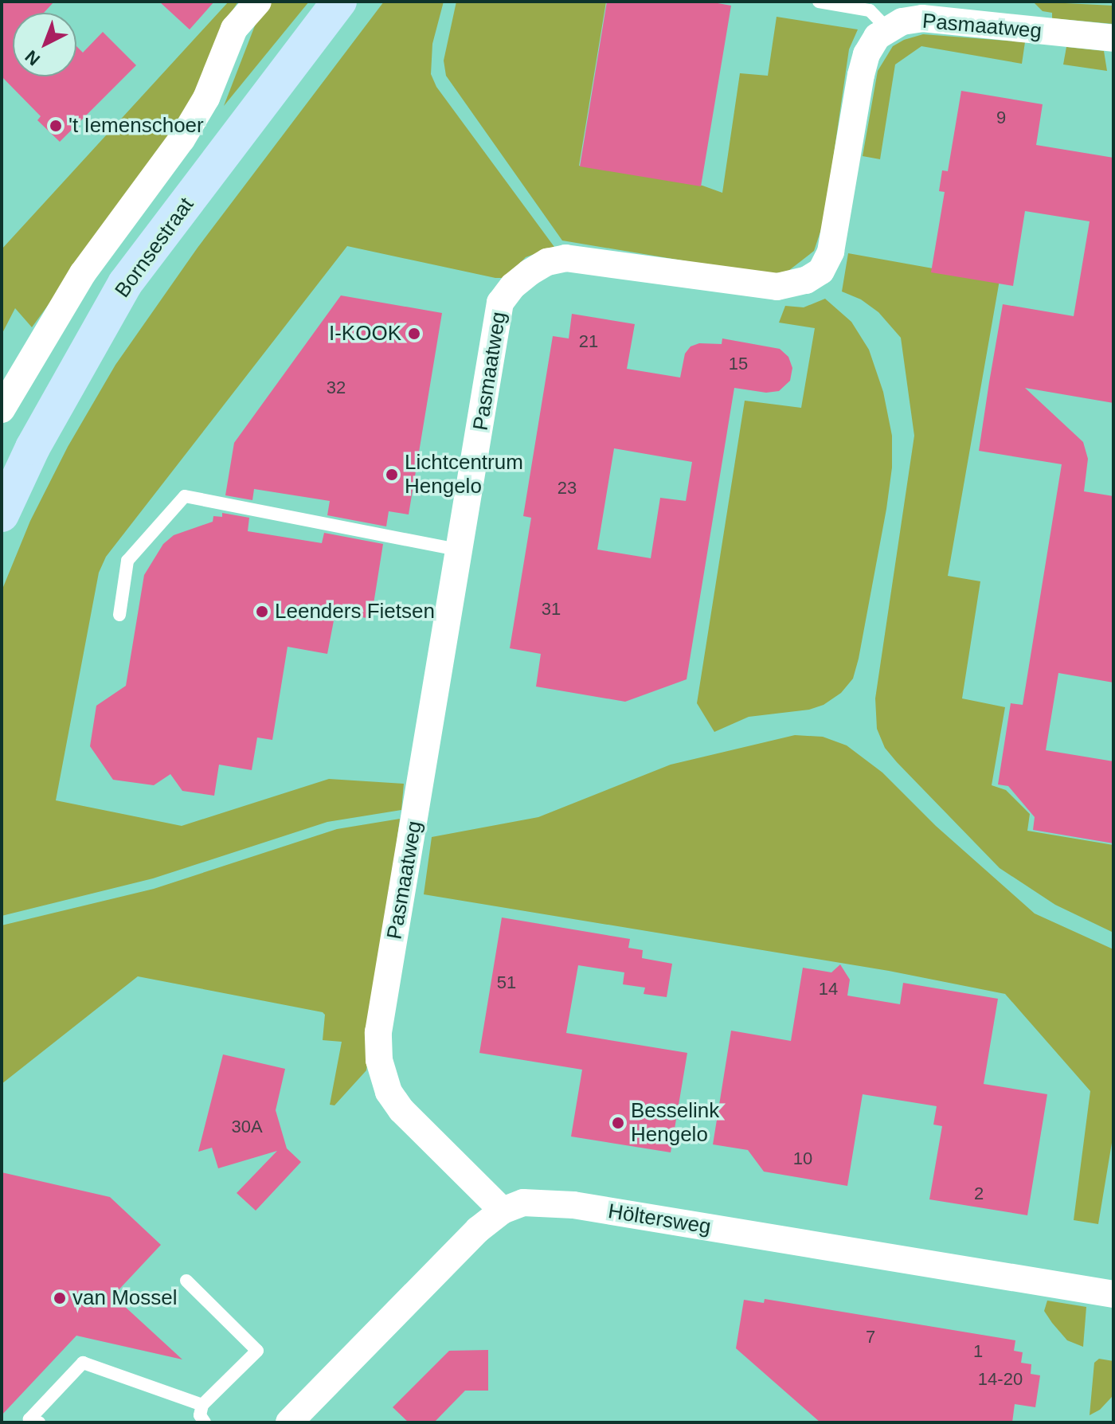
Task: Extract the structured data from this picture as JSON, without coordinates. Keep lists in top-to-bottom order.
{
  "streets": {
    "main road": ["Bornsestraat"],
    "street": ["Pasmaatweg", "Höltersweg"]
  },
  "crossings": [
    ["Pasmaatweg", "Höltersweg"]
  ],
  "places": [
    "'t Iemenschoer",
    "I-KOOK",
    "Lichtcentrum Hengelo",
    "Leenders Fietsen",
    "Besselink Hengelo",
    "van Mossel"
  ],
  "house_numbers": [
    "9",
    "21",
    "15",
    "32",
    "23",
    "31",
    "51",
    "14",
    "30A",
    "10",
    "2",
    "7",
    "1",
    "14-20"
  ],
  "north": "bottom left"
}
